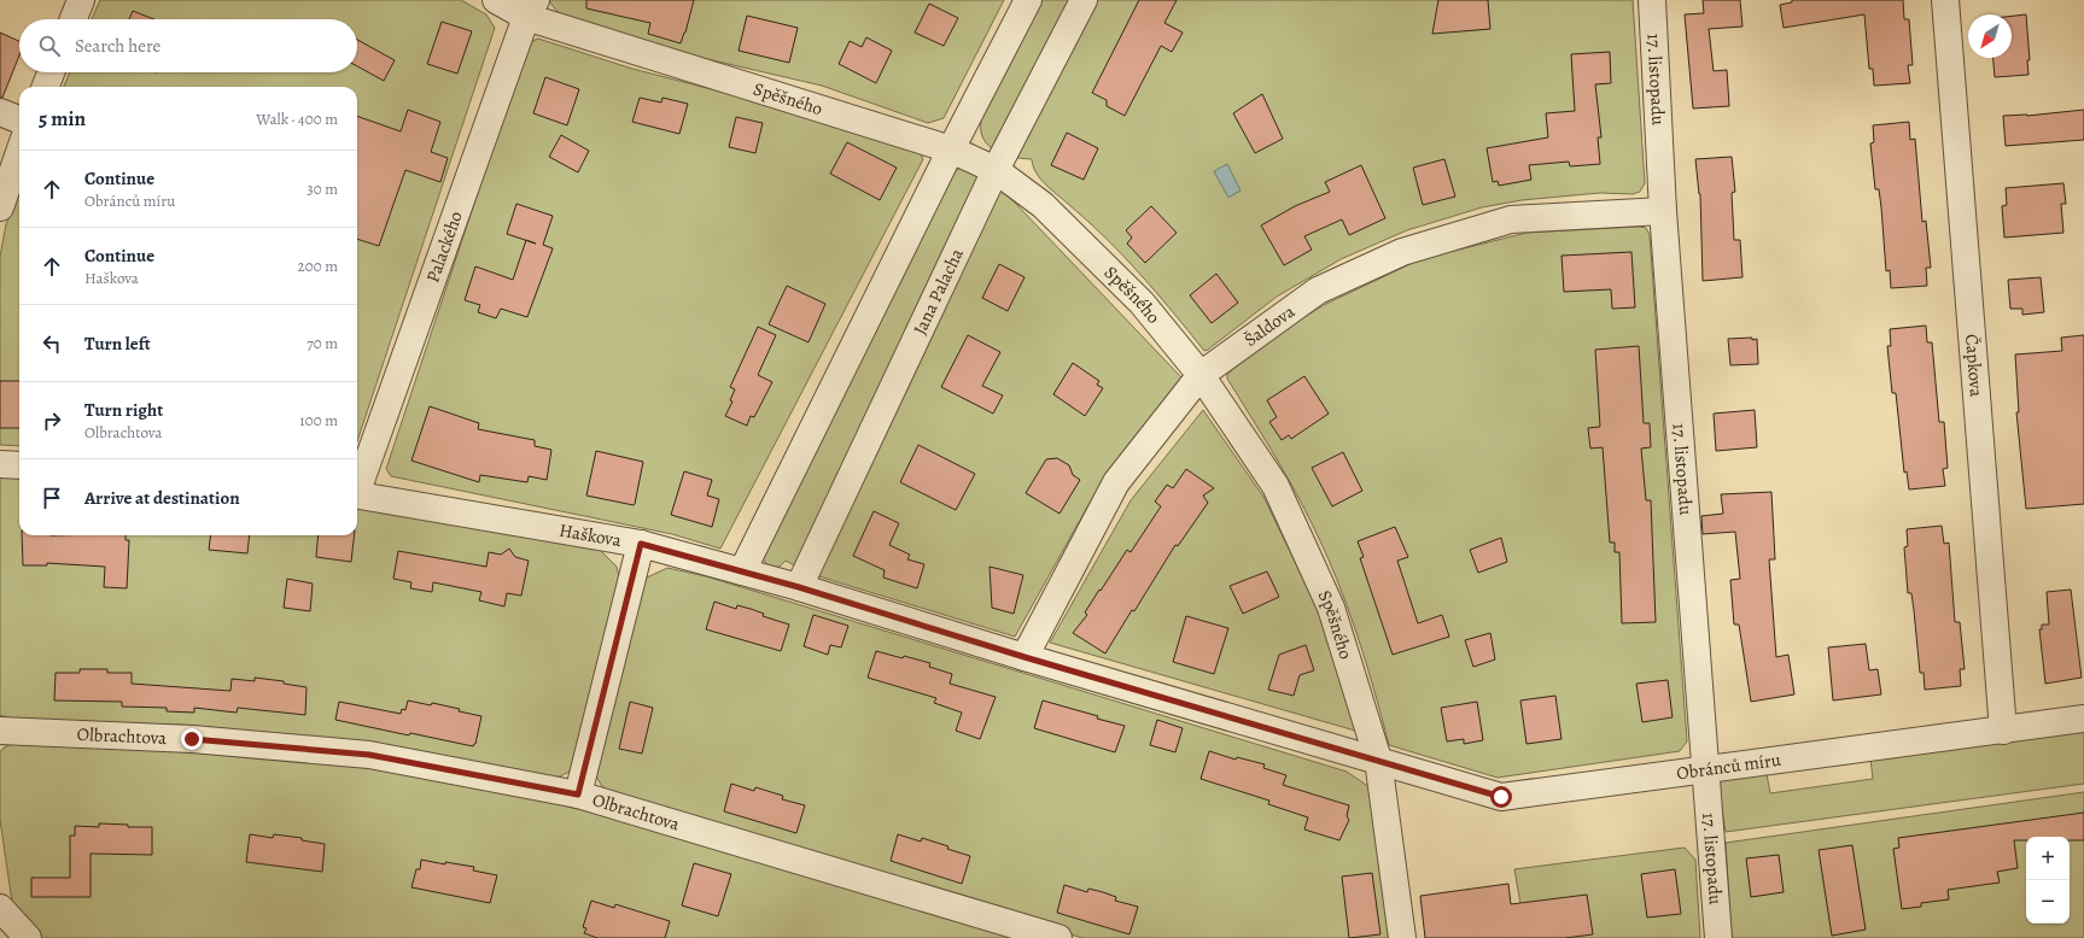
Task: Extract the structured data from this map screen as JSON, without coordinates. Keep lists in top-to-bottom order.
{
  "streets": {
    "street": [
      "17. listopadu",
      "Spěšného",
      "Palackého",
      "Jana Palacha",
      "Šaldova",
      "Čapkova",
      "Haškova",
      "Olbrachtova",
      "Obránců míru"
    ]
  },
  "crossings": [
    ["17. listopadu", "Šaldova"],
    ["17. listopadu", "Obránců míru"],
    ["Spěšného", "Palackého"],
    ["Spěšného", "Jana Palacha"],
    ["Spěšného", "Šaldova"],
    ["Spěšného", "Haškova"],
    ["Spěšného", "Obránců míru"],
    ["Jana Palacha", "Haškova"],
    ["Šaldova", "Haškova"],
    ["Čapkova", "Obránců míru"],
    ["Haškova", "Obránců míru"]
  ],
  "north": "bottom left",
  "page": {
    "search": "Search here",
    "heading": ["5 min", "Walk · 400 m"],
    "list": [
      ["Continue", "Obránců míru", "30 m"],
      ["Continue", "Haškova", "200 m"],
      ["Turn left", "70 m"],
      ["Turn right", "Olbrachtova", "100 m"],
      "Arrive at destination"
    ],
    "map_buttons": ["+", "−"]
  }
}
